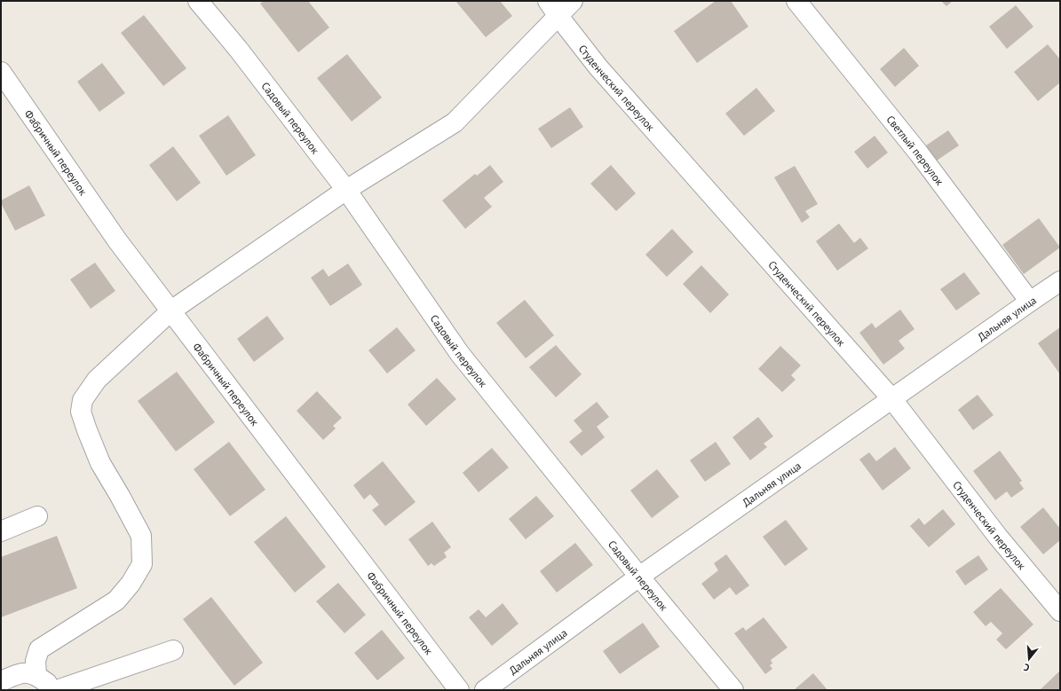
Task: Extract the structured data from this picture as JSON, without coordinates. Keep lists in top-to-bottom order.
{
  "streets": {
    "street": [
      "Студенческий переулок",
      "Садовый переулок",
      "Светлый переулок",
      "Фабричный переулок",
      "Дальняя улица"
    ]
  },
  "crossings": [
    ["Студенческий переулок", "Дальняя улица"],
    ["Садовый переулок", "Дальняя улица"],
    ["Светлый переулок", "Дальняя улица"]
  ],
  "north": "bottom"
}
